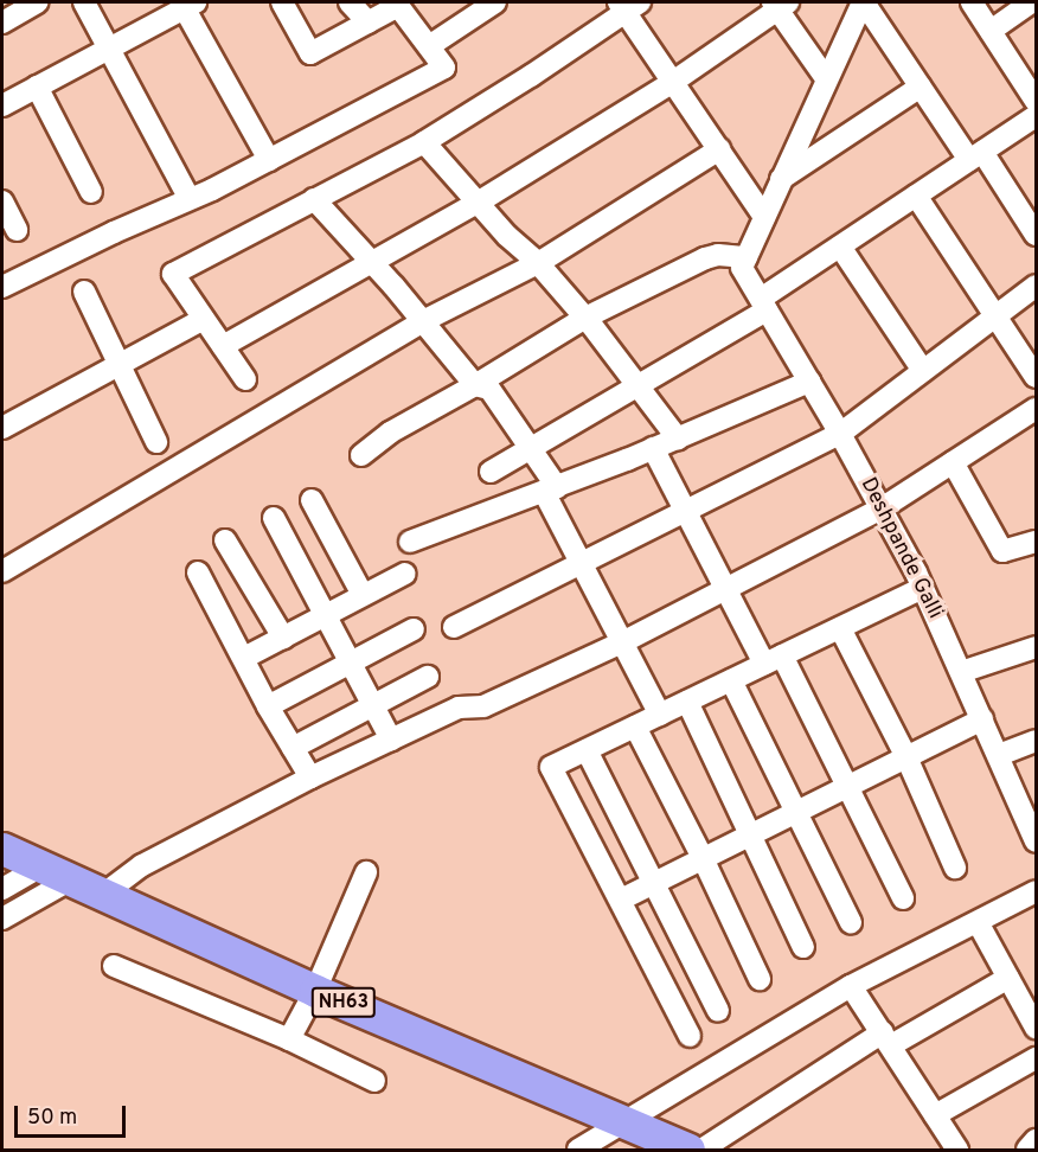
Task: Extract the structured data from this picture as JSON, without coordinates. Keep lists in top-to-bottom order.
{
  "streets": {
    "highway": ["NH63"],
    "street": ["Deshpande Galli"]
  },
  "scale_bar": "50 m"
}
